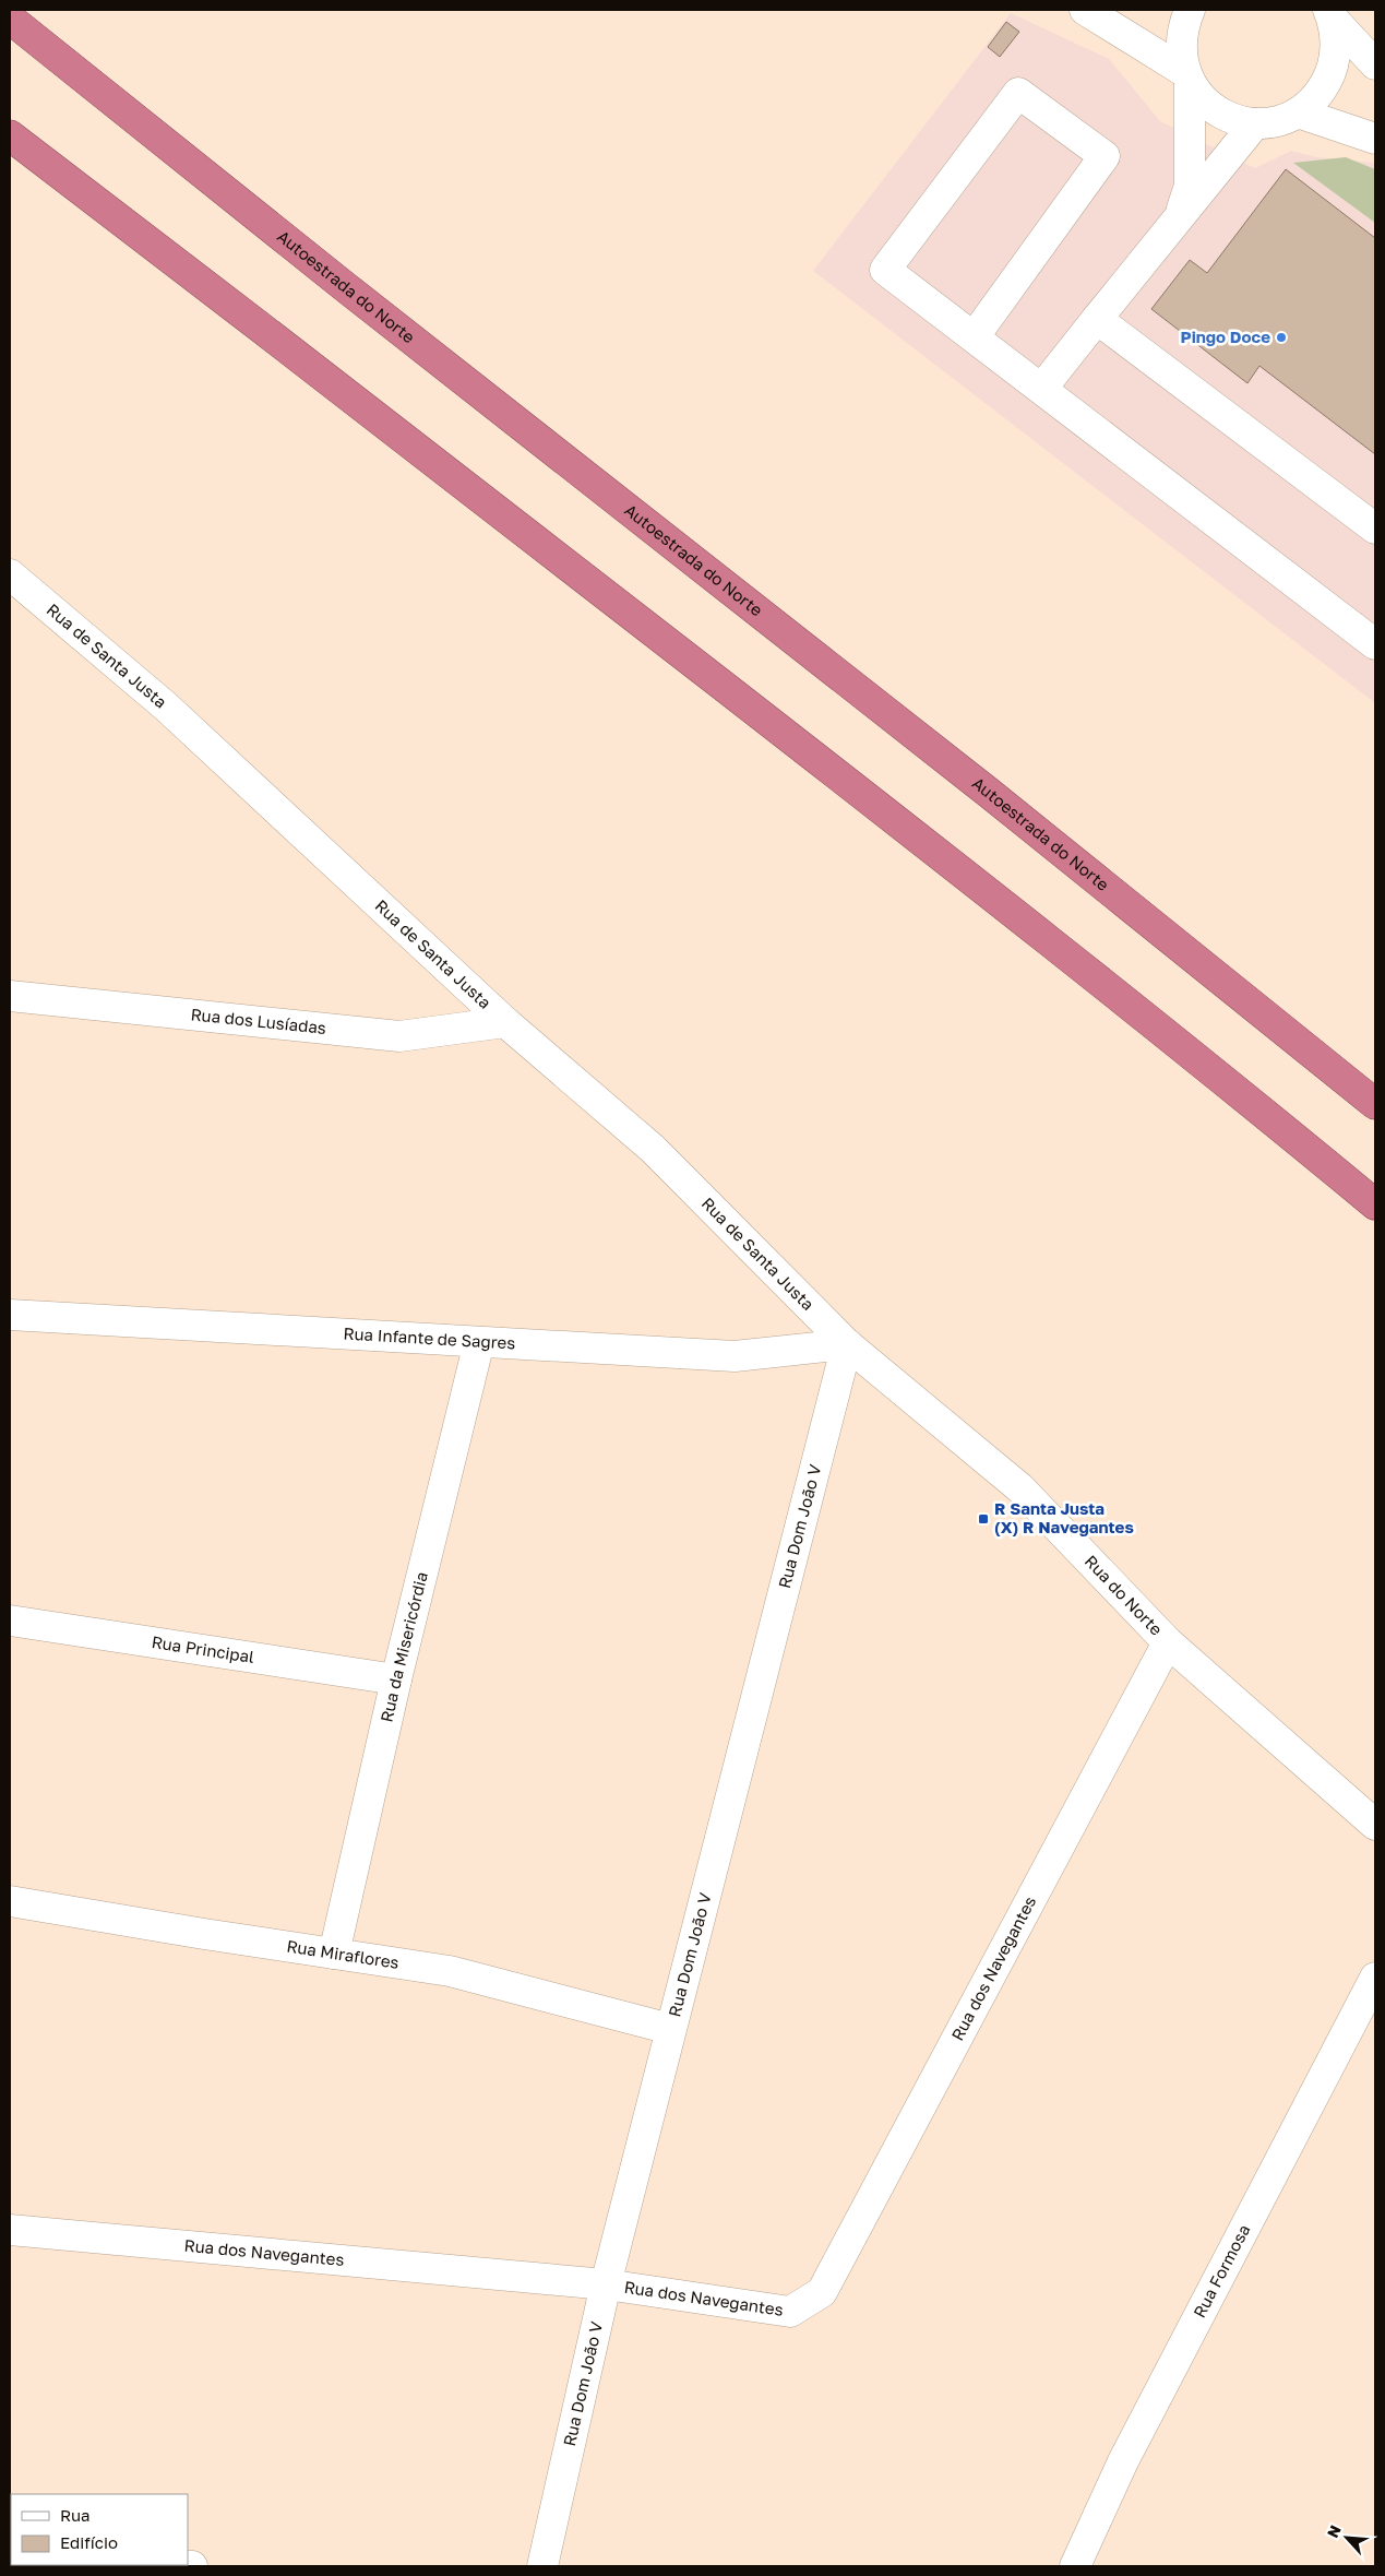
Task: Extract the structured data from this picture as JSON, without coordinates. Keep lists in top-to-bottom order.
{
  "streets": {
    "highway": ["Autoestrada do Norte"],
    "street": [
      "Rua de Santa Justa",
      "Rua dos Lusíadas",
      "Rua Infante de Sagres",
      "Rua Dom João V",
      "Rua do Norte",
      "Rua da Misericórdia",
      "Rua Principal",
      "Rua Miraflores",
      "Rua dos Navegantes",
      "Rua Formosa"
    ]
  },
  "crossings": [
    ["Rua de Santa Justa", "Rua dos Lusíadas"],
    ["Rua de Santa Justa", "Rua Infante de Sagres"],
    ["Rua de Santa Justa", "Rua Dom João V"],
    ["Rua de Santa Justa", "Rua do Norte"],
    ["Rua Infante de Sagres", "Rua Dom João V"],
    ["Rua Infante de Sagres", "Rua do Norte"],
    ["Rua Infante de Sagres", "Rua da Misericórdia"],
    ["Rua Dom João V", "Rua do Norte"],
    ["Rua Dom João V", "Rua Miraflores"],
    ["Rua Dom João V", "Rua dos Navegantes"],
    ["Rua do Norte", "Rua dos Navegantes"],
    ["Rua da Misericórdia", "Rua Principal"],
    ["Rua da Misericórdia", "Rua Miraflores"]
  ],
  "places": {
    "other": ["Pingo Doce"],
    "transit": ["R Santa Justa (X) R Navegantes"]
  },
  "legend": ["Rua", "Edifício"],
  "north": "top left"
}
